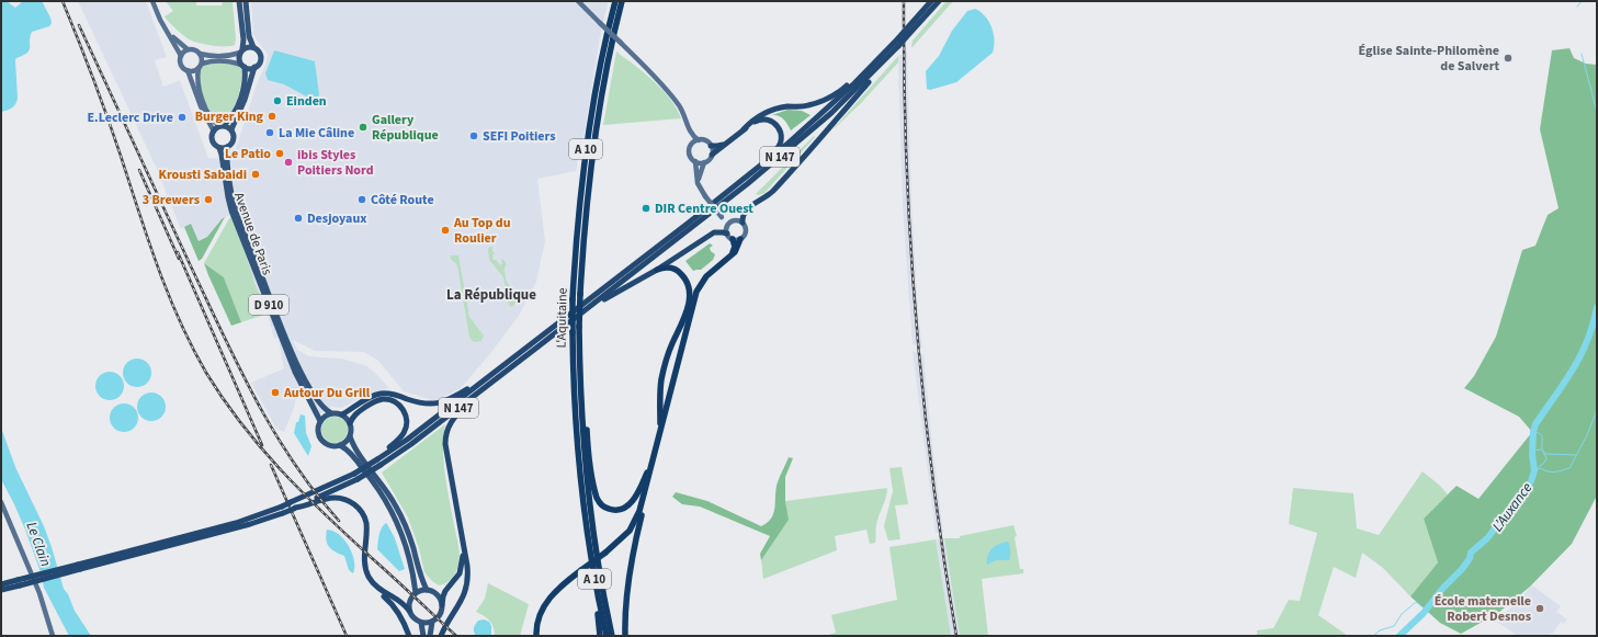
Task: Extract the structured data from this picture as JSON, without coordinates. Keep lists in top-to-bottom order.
{
  "streets": {
    "highway": ["A 10", "N 147", "L'Aquitaine"],
    "main road": ["Avenue de Paris", "D 910"]
  },
  "crossings": [
    ["A 10", "L'Aquitaine"],
    ["N 147", "Avenue de Paris"]
  ],
  "districts": ["La République"],
  "water": ["L’Auxance", "Le Clain"],
  "places": [
    "Église Sainte-Philomène de Salvert",
    "Einden",
    "Burger King",
    "E.Leclerc Drive",
    "Gallery République",
    "La Mie Câline",
    "SEFI Poitiers",
    "Le Patio",
    "ibis Styles Poitiers Nord",
    "Krousti Sabaidi",
    "3 Brewers",
    "Côté Route",
    "DIR Centre Ouest",
    "Desjoyaux",
    "Au Top du Roulier",
    "Autour Du Grill",
    "École maternelle Robert Desnos"
  ]
}
